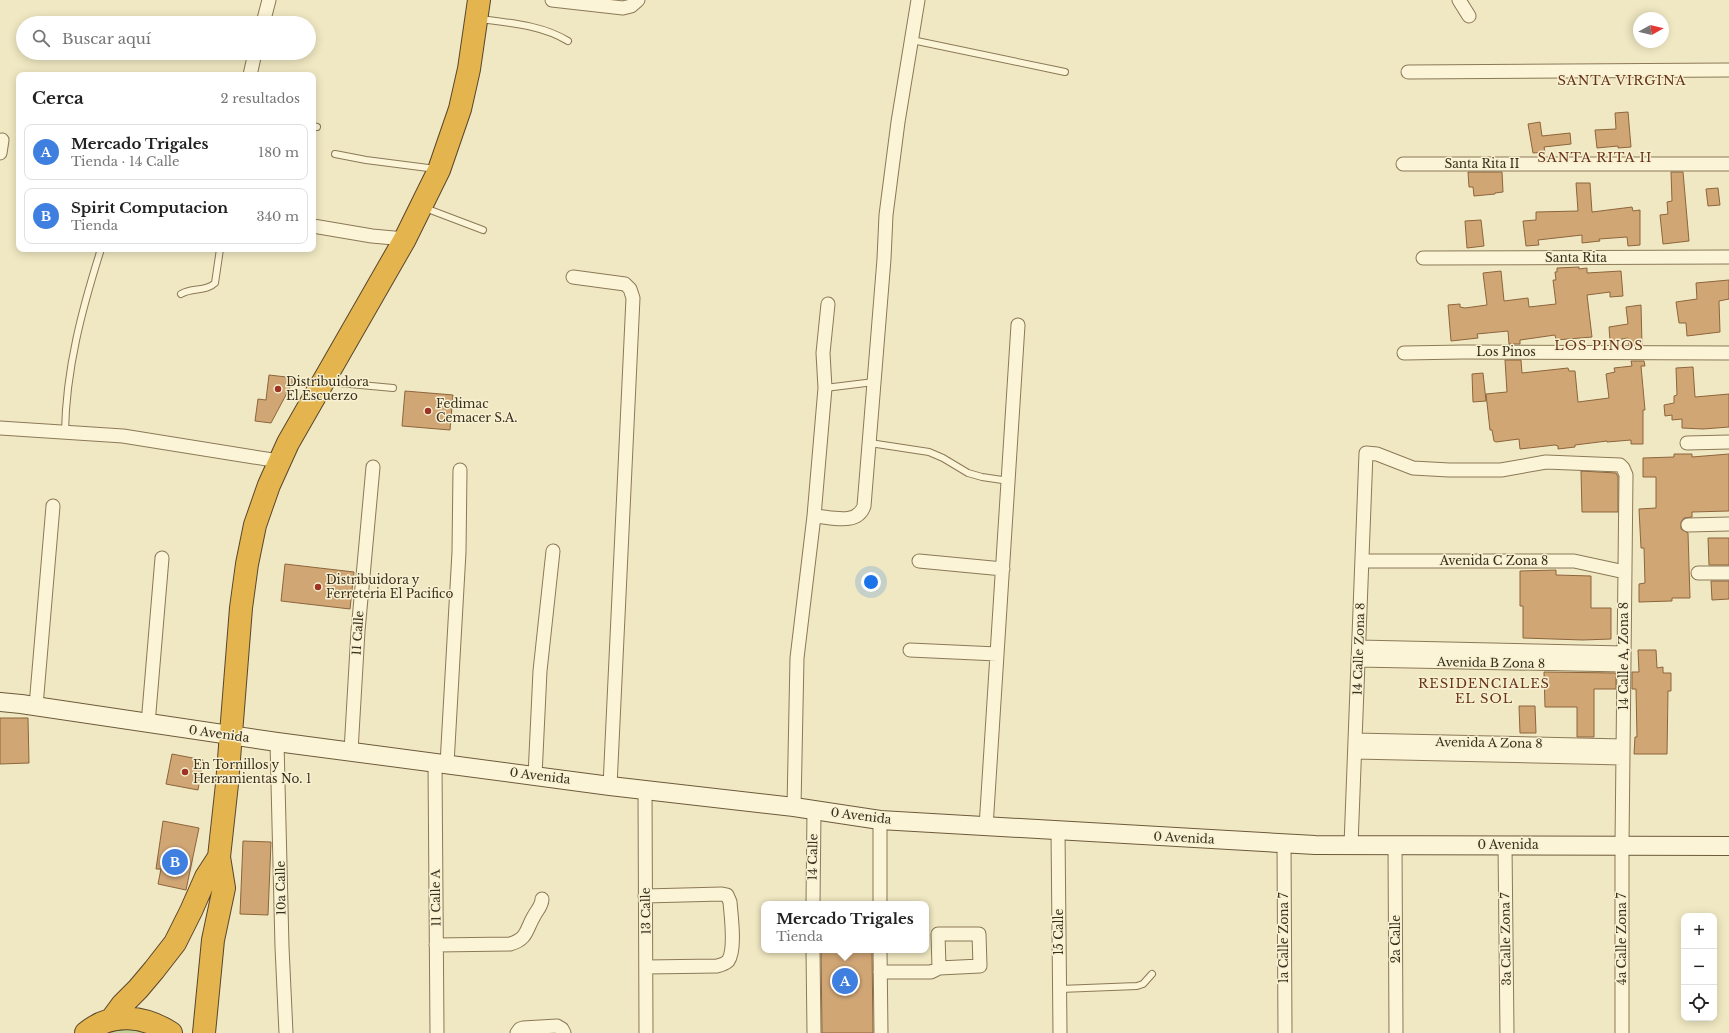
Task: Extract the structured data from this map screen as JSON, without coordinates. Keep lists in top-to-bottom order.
{
  "streets": {
    "street": [
      "Santa Rita II",
      "Santa Rita",
      "Los Pinos",
      "Avenida C Zona 8",
      "11 Calle",
      "14 Calle Zona 8",
      "14 Calle A, Zona 8",
      "Avenida B Zona 8",
      "0 Avenida",
      "Avenida A Zona 8",
      "14 Calle",
      "10a Calle",
      "11 Calle A",
      "13 Calle",
      "15 Calle",
      "1a Calle Zona 7",
      "2a Calle",
      "3a Calle Zona 7",
      "4a Calle Zona 7"
    ]
  },
  "crossings": [
    ["Avenida C Zona 8", "14 Calle Zona 8"],
    ["Avenida C Zona 8", "14 Calle A, Zona 8"],
    ["11 Calle", "0 Avenida"],
    ["14 Calle Zona 8", "14 Calle A, Zona 8"],
    ["14 Calle Zona 8", "Avenida B Zona 8"],
    ["14 Calle Zona 8", "0 Avenida"],
    ["14 Calle Zona 8", "Avenida A Zona 8"],
    ["14 Calle A, Zona 8", "Avenida B Zona 8"],
    ["14 Calle A, Zona 8", "0 Avenida"],
    ["14 Calle A, Zona 8", "Avenida A Zona 8"],
    ["14 Calle A, Zona 8", "4a Calle Zona 7"],
    ["0 Avenida", "14 Calle"],
    ["0 Avenida", "10a Calle"],
    ["0 Avenida", "11 Calle A"],
    ["0 Avenida", "13 Calle"],
    ["0 Avenida", "15 Calle"],
    ["0 Avenida", "1a Calle Zona 7"],
    ["0 Avenida", "2a Calle"],
    ["0 Avenida", "3a Calle Zona 7"],
    ["0 Avenida", "4a Calle Zona 7"]
  ],
  "districts": [
    "SANTA VIRGINA",
    "SANTA RITA II",
    "LOS PINOS",
    "RESIDENCIALES EL SOL"
  ],
  "places": [
    "Distribuidora El Escuerzo",
    "Fedimac Cemacer S.A.",
    "Distribuidora y Ferreteria El Pacifico",
    "En Tornillos y Herramientas No. 1"
  ],
  "north": "right",
  "page": {
    "search": "Buscar aquí",
    "heading": ["Cerca", "2 resultados"],
    "list": [
      {
        "mark": "A",
        "name": "Mercado Trigales",
        "note": "Tienda · 14 Calle",
        "value": "180 m"
      },
      {
        "mark": "B",
        "name": "Spirit Computacion",
        "note": "Tienda",
        "value": "340 m"
      }
    ],
    "pins": ["B", "A"],
    "popup": ["Mercado Trigales", "Tienda"],
    "map_buttons": ["+", "−"]
  }
}
